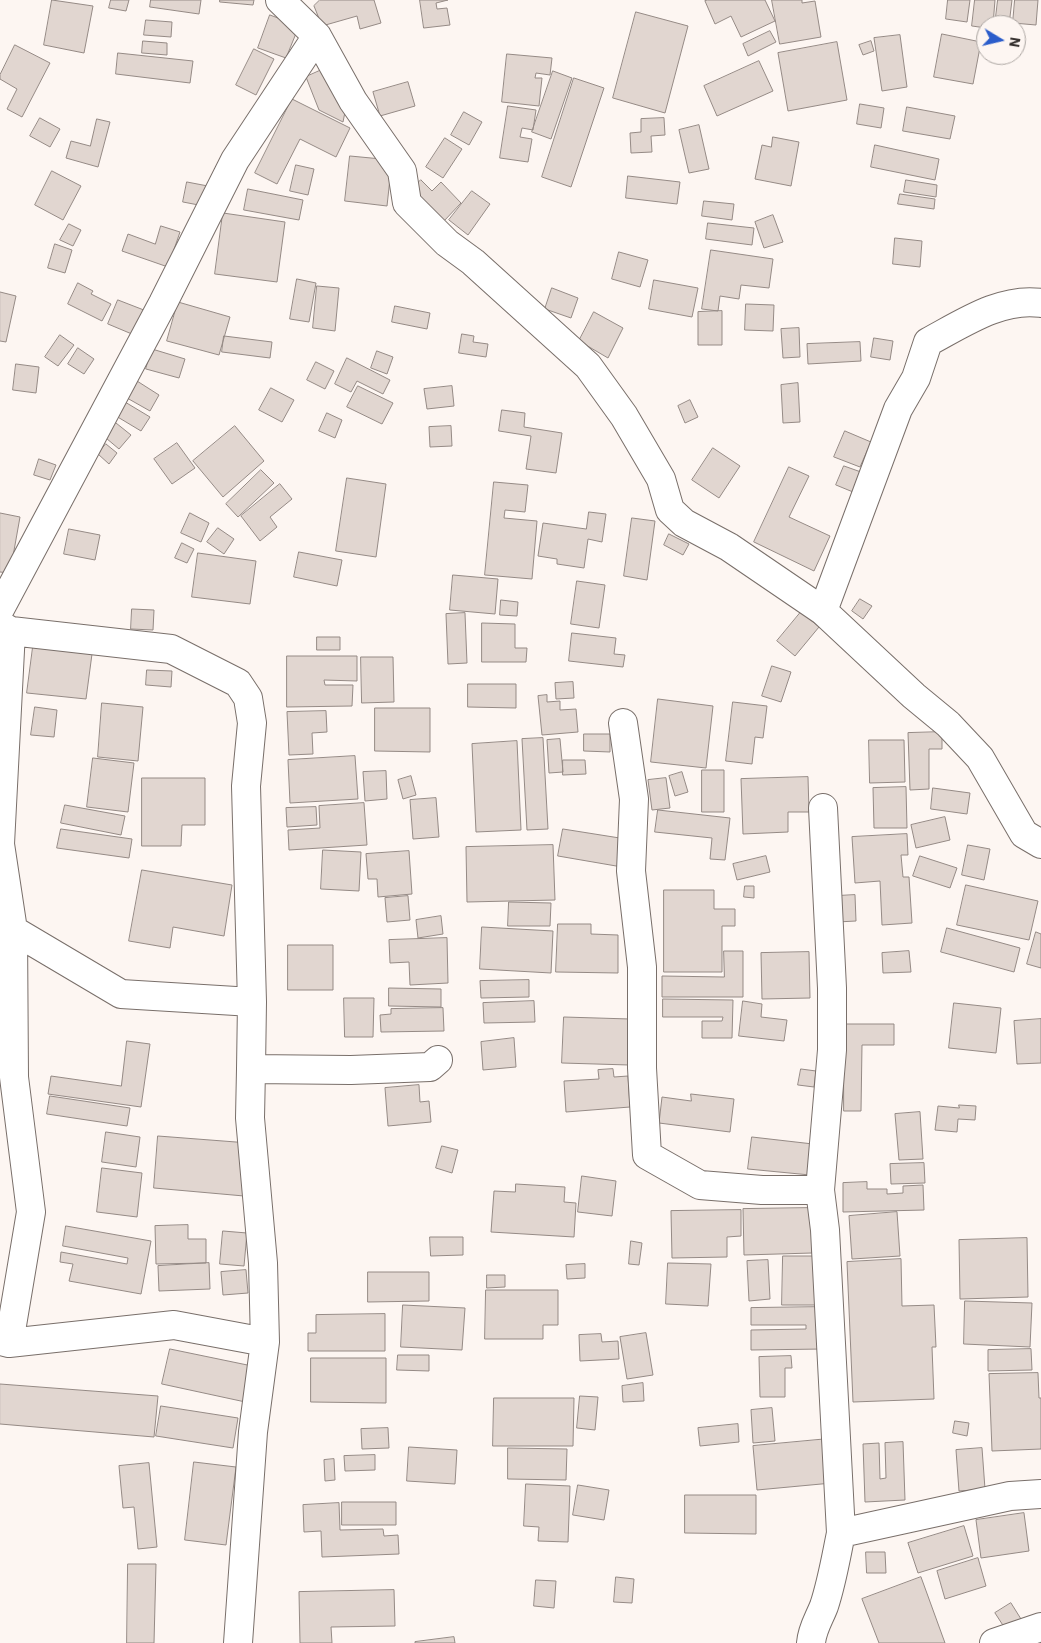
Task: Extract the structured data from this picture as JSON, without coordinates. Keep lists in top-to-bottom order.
{
  "north": "right"
}
